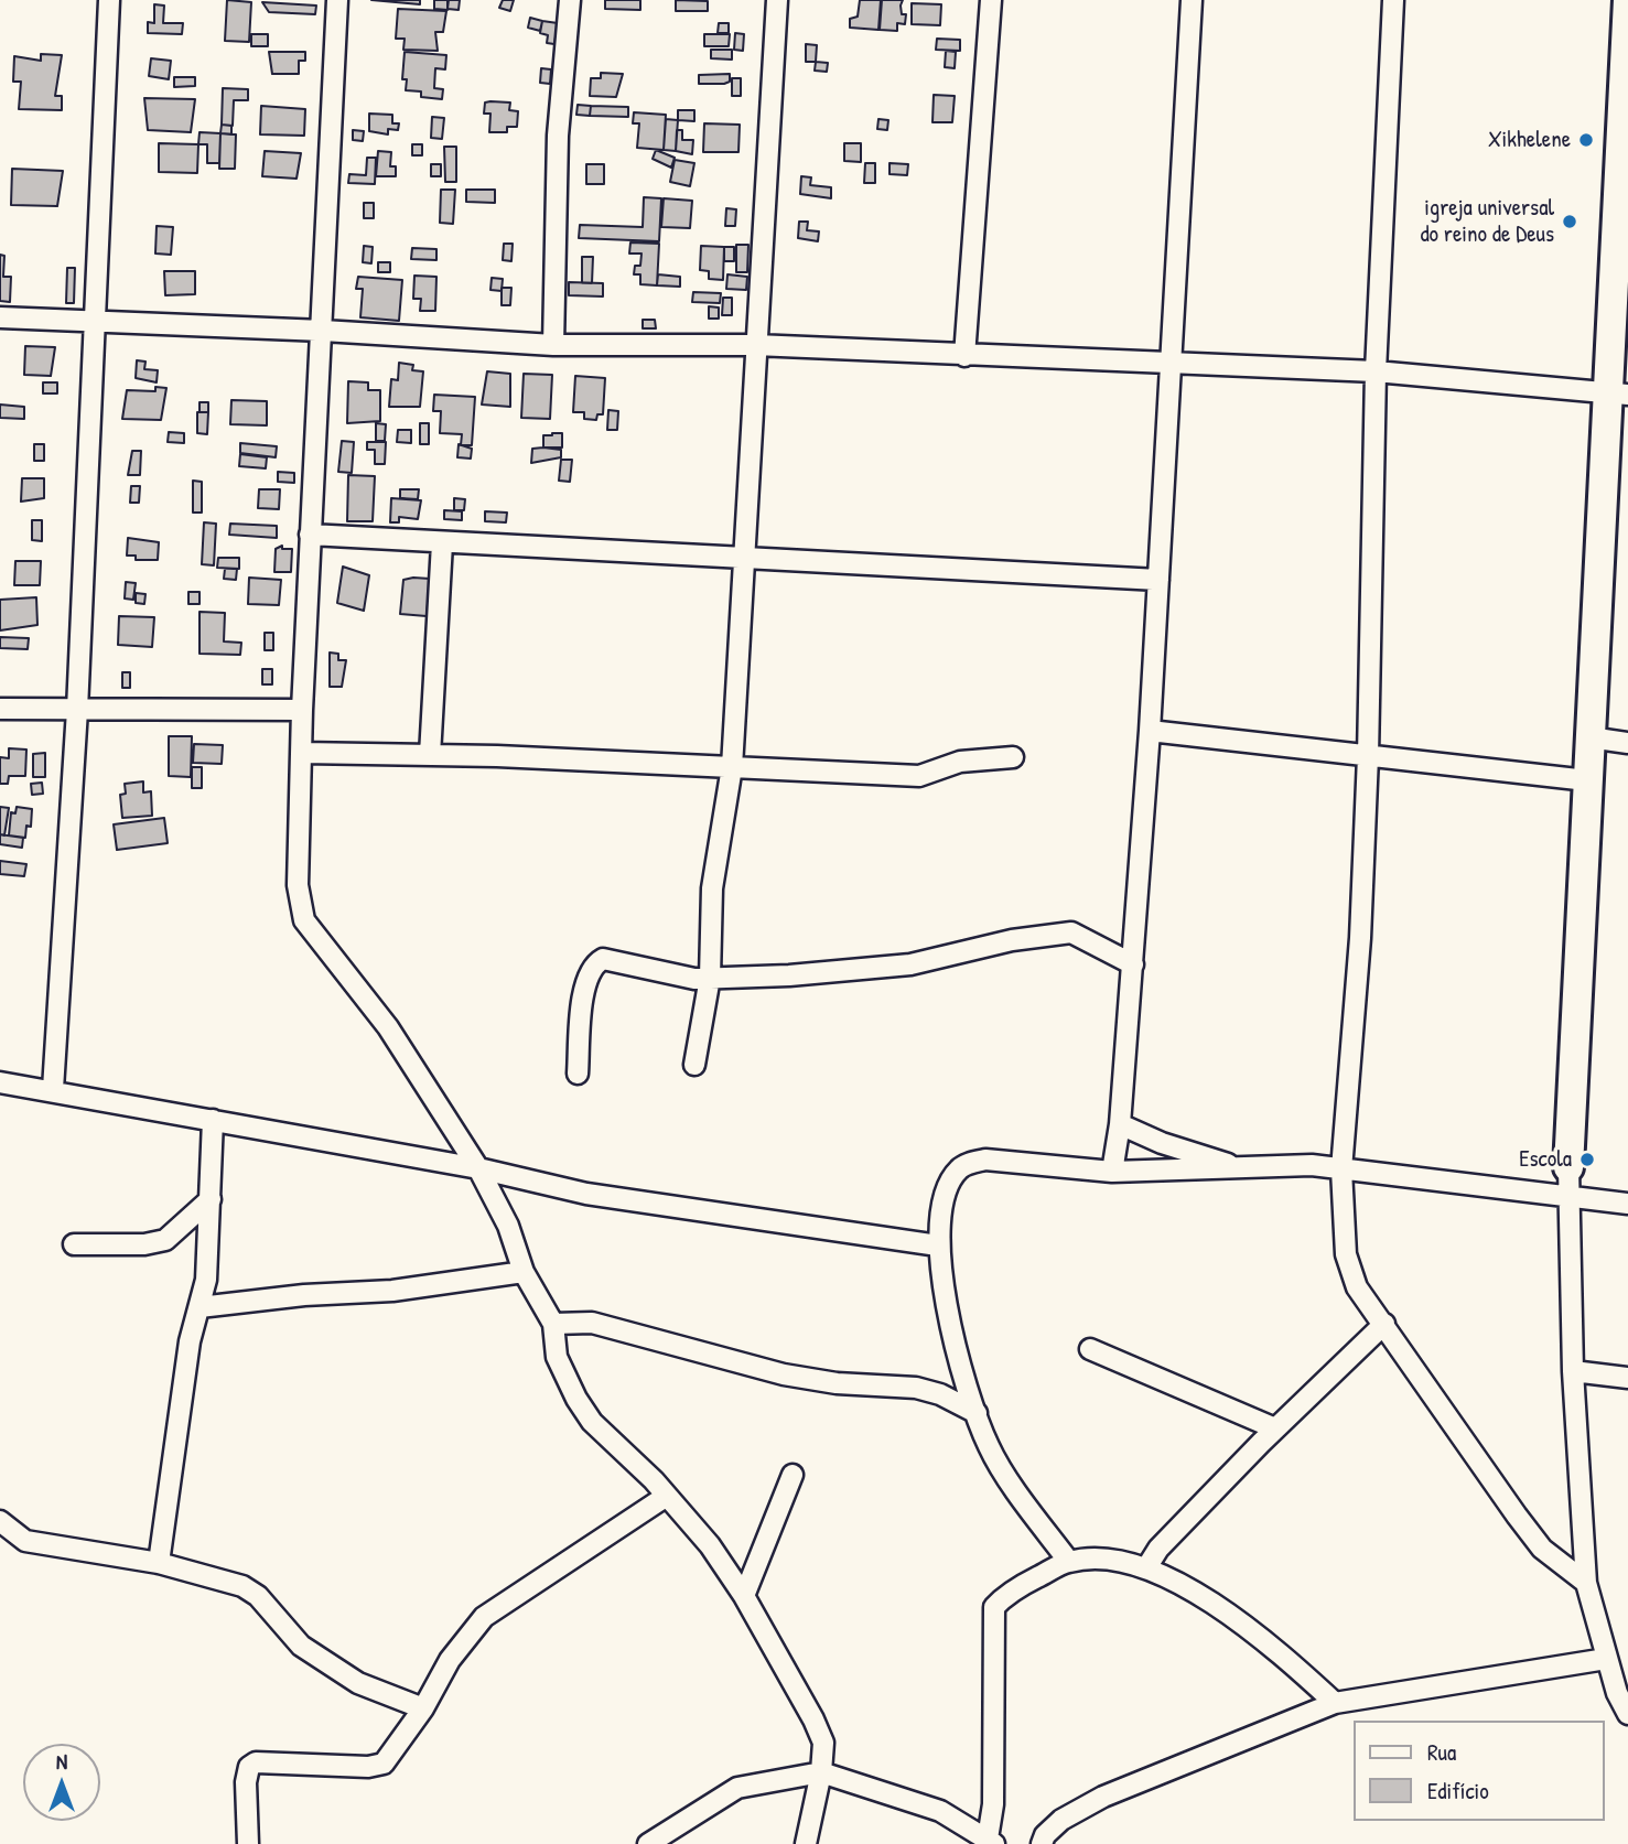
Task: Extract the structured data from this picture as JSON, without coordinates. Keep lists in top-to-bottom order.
{
  "places": ["Xikhelene", "igreja universal do reino de Deus", "Escola"],
  "legend": ["Rua", "Edifício"],
  "north": "top"
}
